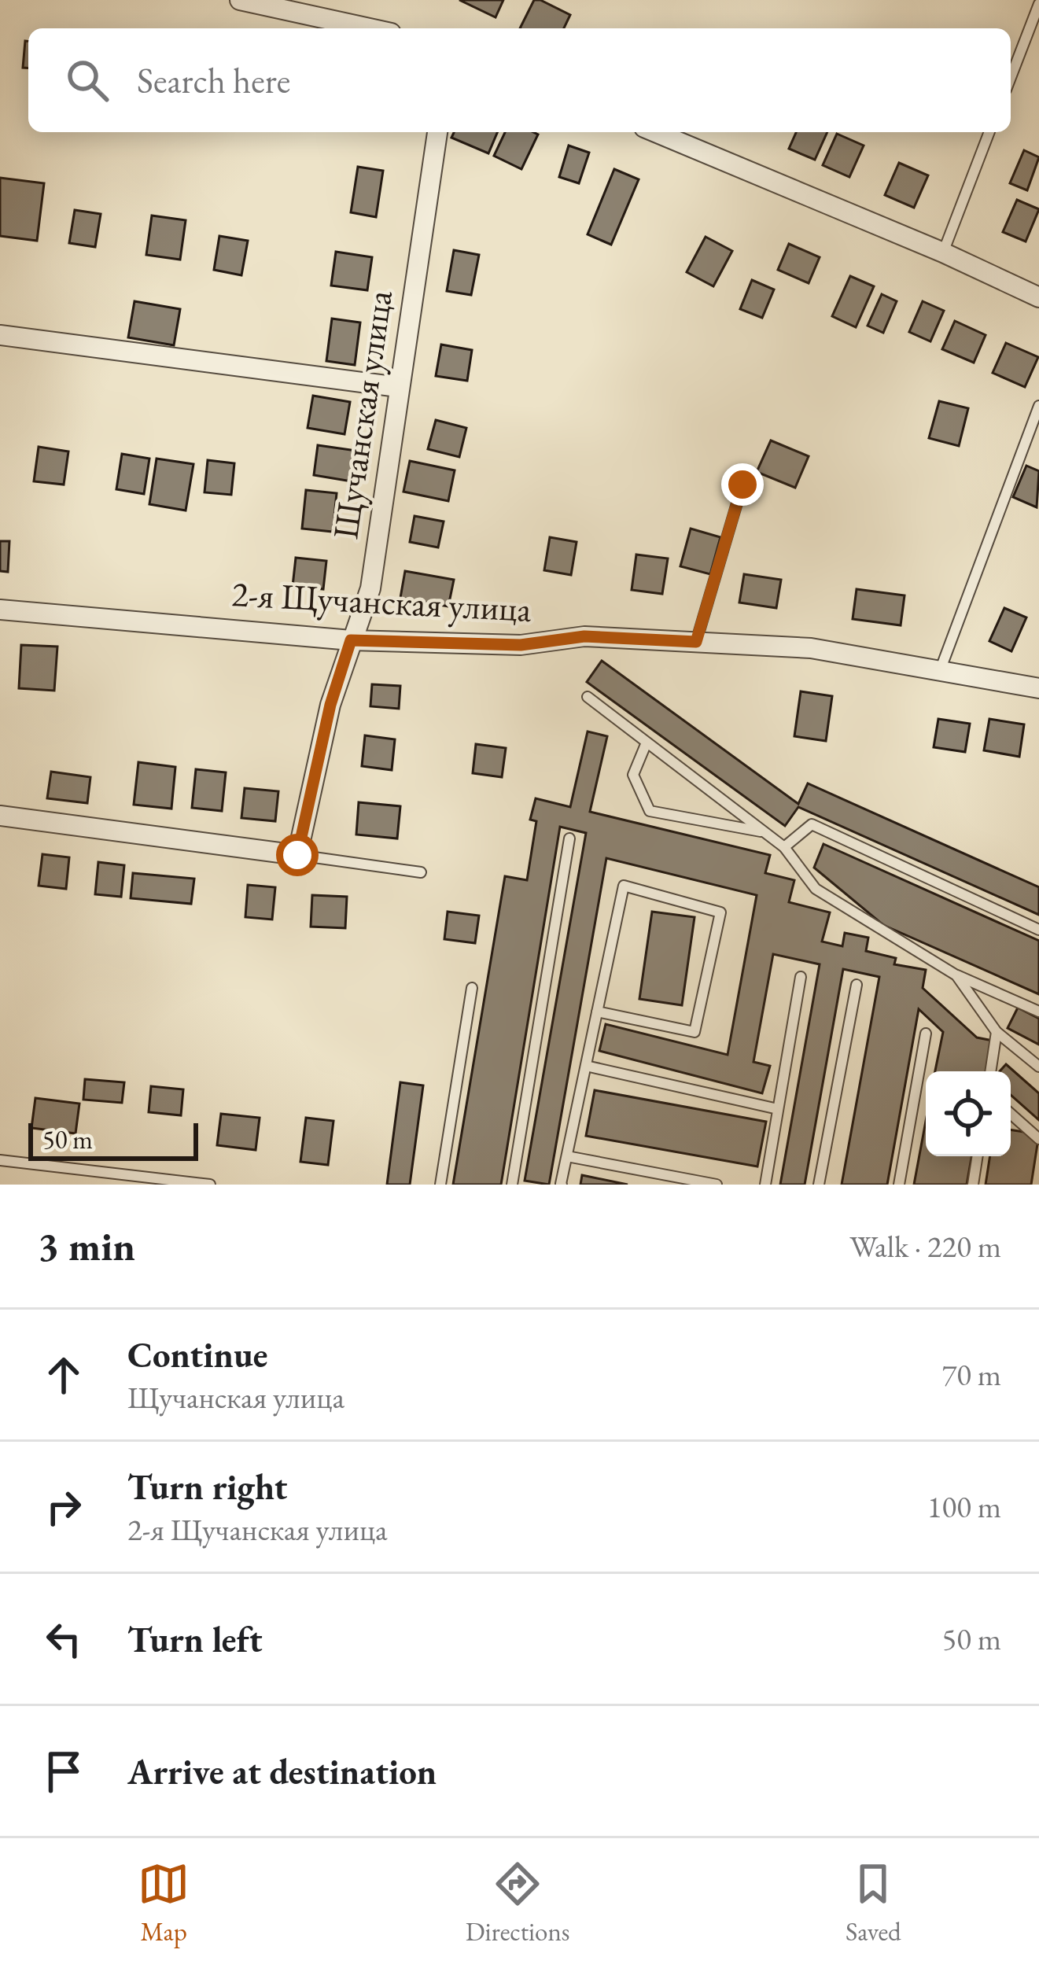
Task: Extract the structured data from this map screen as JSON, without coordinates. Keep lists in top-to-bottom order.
{
  "streets": {
    "street": ["Щучанская улица", "2-я Щучанская улица"]
  },
  "crossings": [
    ["Щучанская улица", "2-я Щучанская улица"]
  ],
  "scale_bar": "50 m",
  "page": {
    "search": "Search here",
    "scale": "50 m",
    "heading": ["3 min", "Walk · 220 m"],
    "list": [
      ["Continue", "Щучанская улица", "70 m"],
      ["Turn right", "2-я Щучанская улица", "100 m"],
      ["Turn left", "50 m"],
      "Arrive at destination"
    ],
    "nav": ["Map", "Directions", "Saved"]
  }
}
